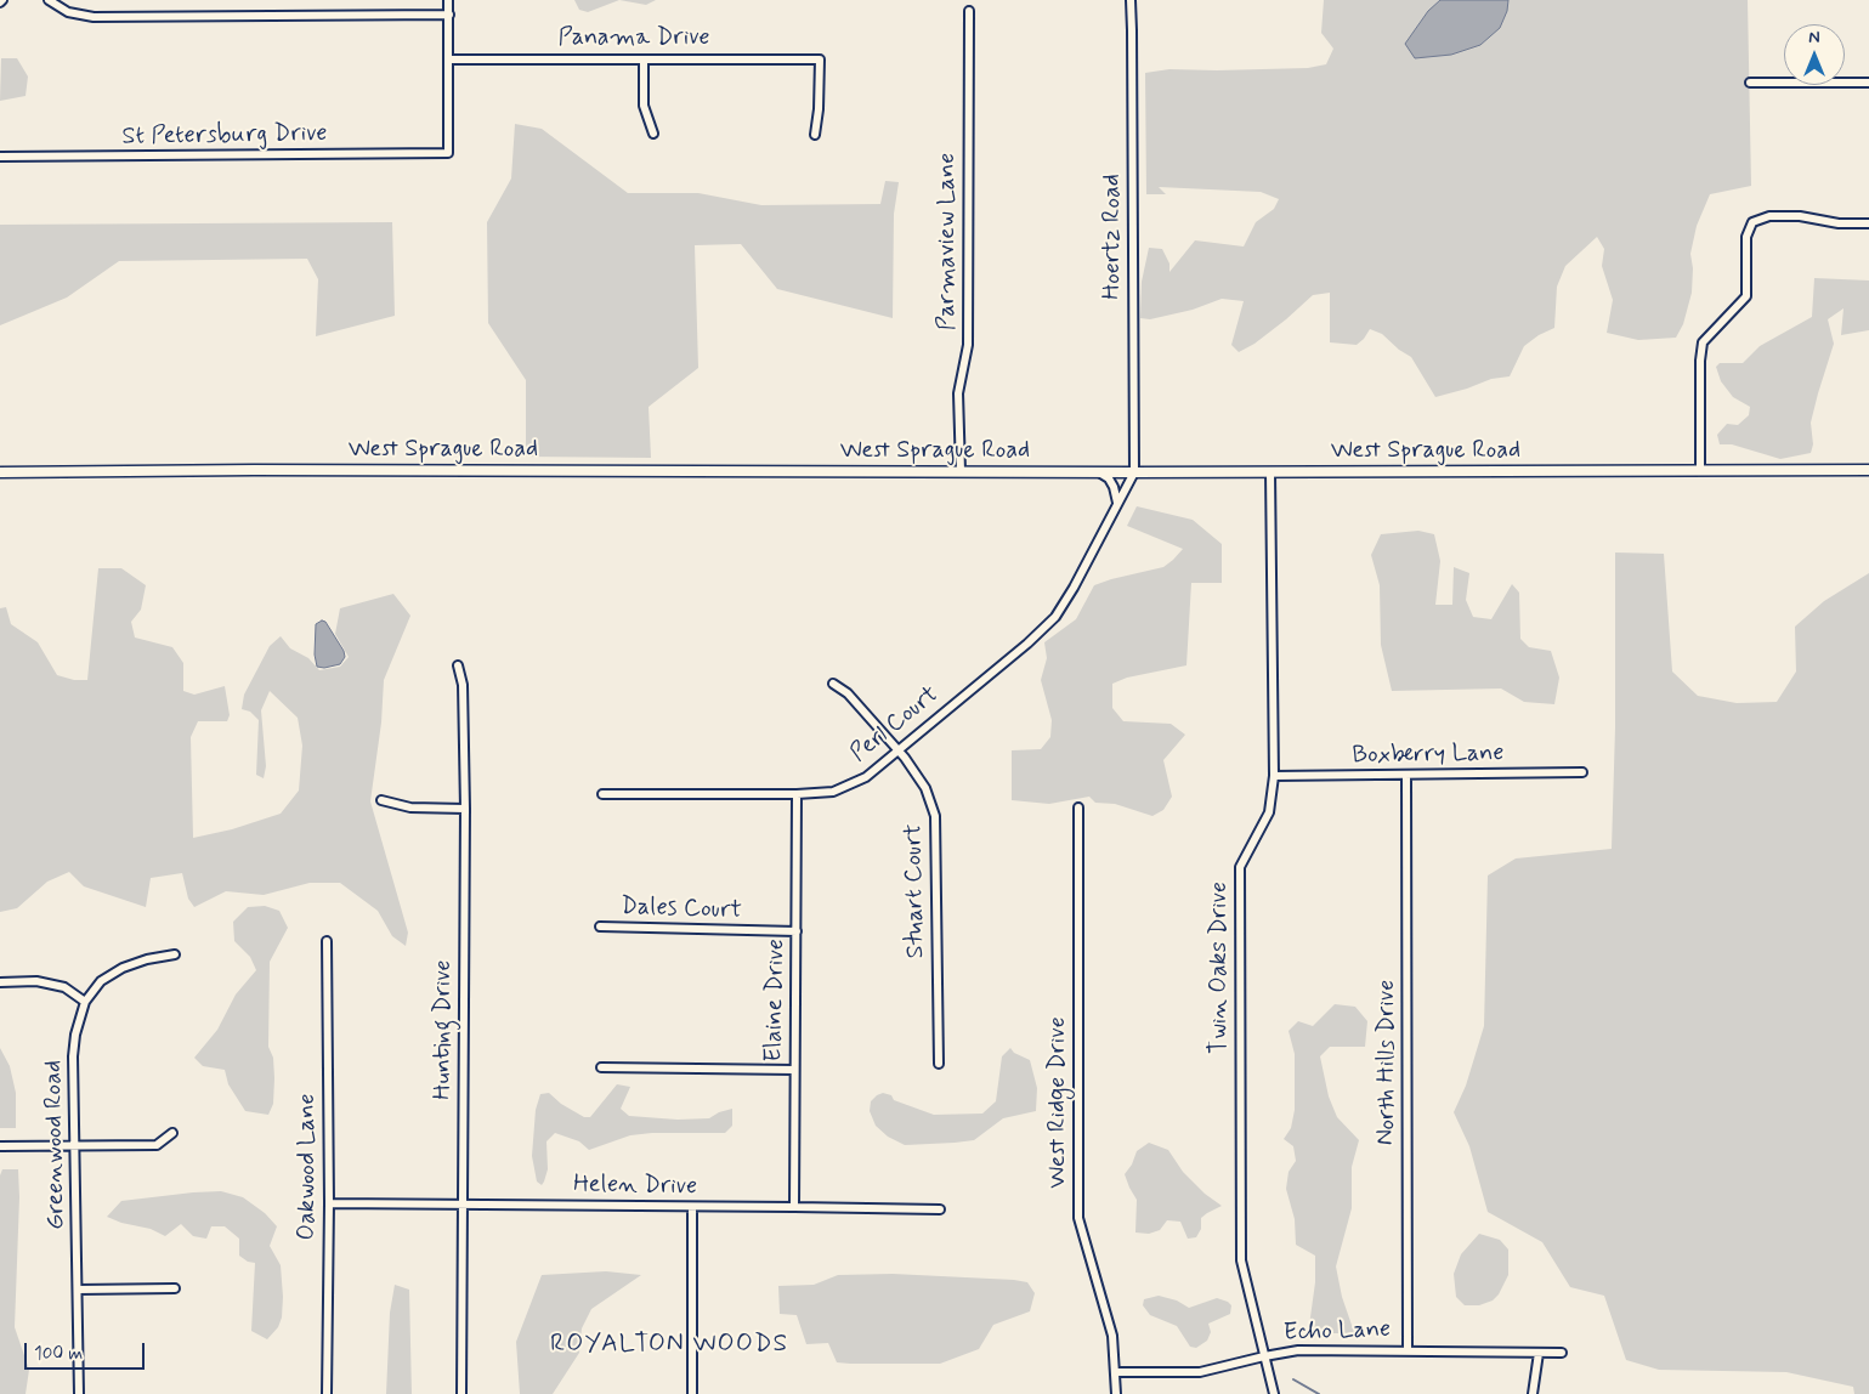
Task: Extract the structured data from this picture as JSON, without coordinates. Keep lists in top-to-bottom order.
{
  "streets": {
    "street": [
      "Panama Drive",
      "St Petersburg Drive",
      "Hoertz Road",
      "Parmaview Lane",
      "West Sprague Road",
      "Perl Court",
      "Boxberry Lane",
      "Stuart Court",
      "Dales Court",
      "Twin Oaks Drive",
      "Elaine Drive",
      "Hunting Drive",
      "North Hills Drive",
      "West Ridge Drive",
      "Greenwood Road",
      "Oakwood Lane",
      "Helen Drive",
      "Echo Lane"
    ]
  },
  "crossings": [
    ["Panama Drive", "St Petersburg Drive"],
    ["Hoertz Road", "West Sprague Road"],
    ["Hoertz Road", "Perl Court"],
    ["Parmaview Lane", "West Sprague Road"],
    ["West Sprague Road", "Perl Court"],
    ["West Sprague Road", "Twin Oaks Drive"],
    ["Perl Court", "Stuart Court"],
    ["Perl Court", "Elaine Drive"],
    ["Boxberry Lane", "Twin Oaks Drive"],
    ["Boxberry Lane", "North Hills Drive"],
    ["Dales Court", "Elaine Drive"],
    ["Twin Oaks Drive", "Echo Lane"],
    ["Elaine Drive", "Helen Drive"],
    ["Hunting Drive", "Helen Drive"],
    ["North Hills Drive", "Echo Lane"],
    ["West Ridge Drive", "Echo Lane"],
    ["Oakwood Lane", "Helen Drive"]
  ],
  "districts": ["ROYALTON WOODS"],
  "scale_bar": "100 m",
  "north": "top"
}
